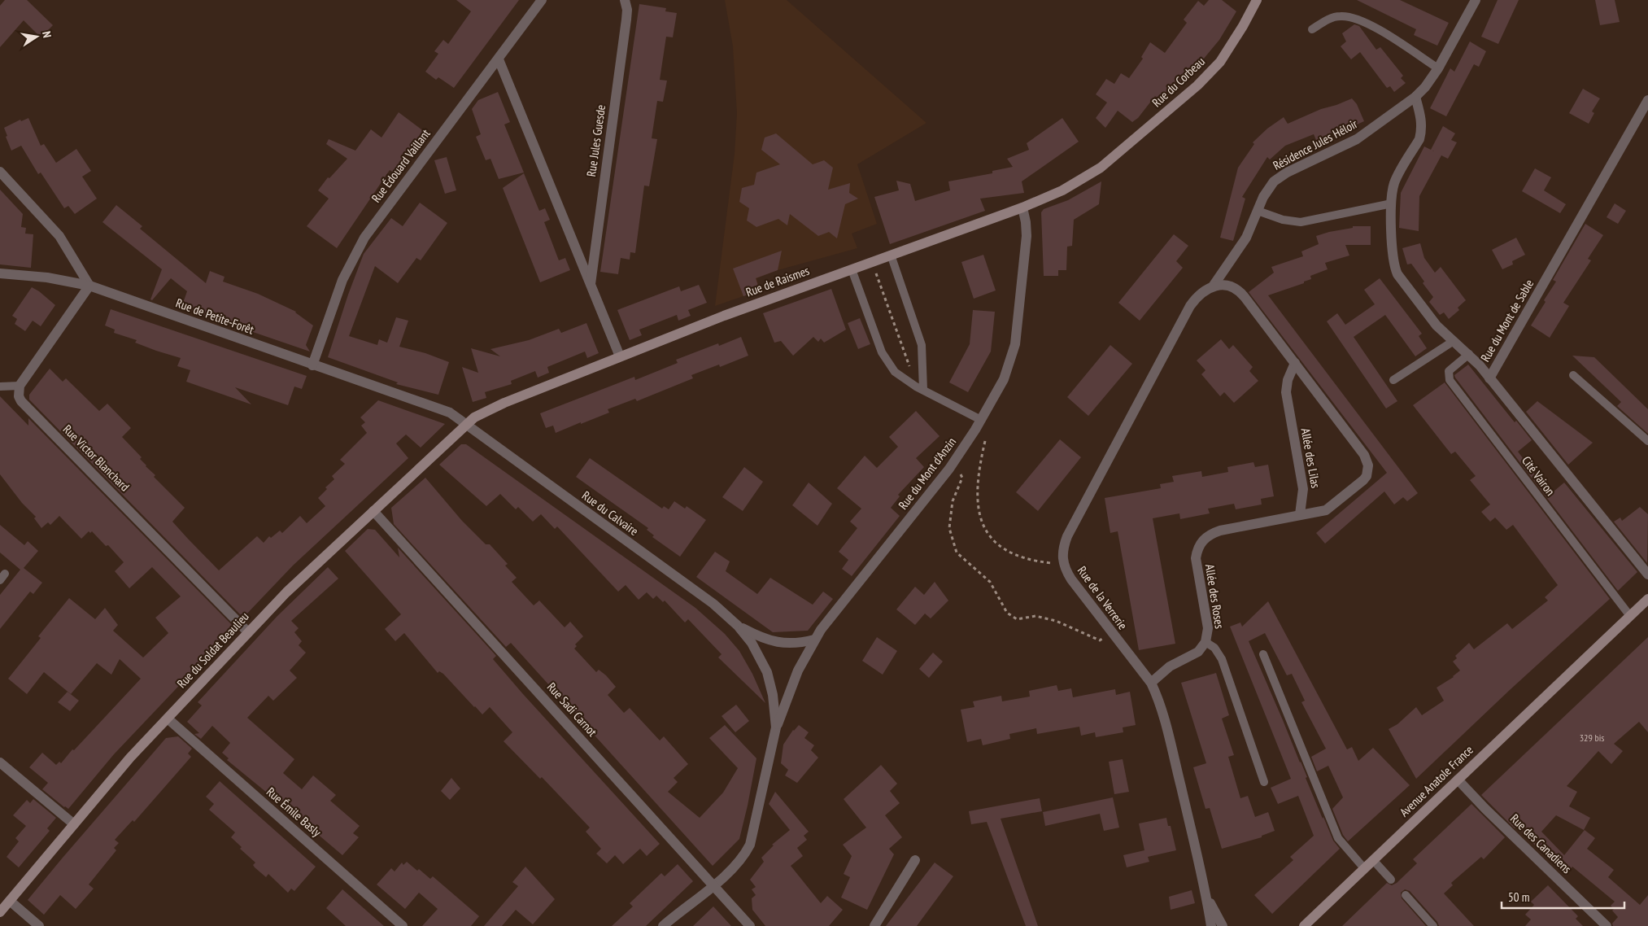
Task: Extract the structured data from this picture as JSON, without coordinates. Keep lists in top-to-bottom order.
{
  "streets": {
    "street": [
      "Rue du Corbeau",
      "Rue Jules Guesde",
      "Résidence Jules Héloir",
      "Rue Édouard Vaillant",
      "Rue de Raismes",
      "Rue de Petite-Forêt",
      "Rue du Mont de Sable",
      "Rue Victor Blanchard",
      "Allée des Lilas",
      "Rue du Mont d'Anzin",
      "Rue du Calvaire",
      "Allée des Roses",
      "Rue de la Verrerie",
      "Rue du Soldat Beaulieu",
      "Rue Sadi Carnot",
      "Avenue Anatole France",
      "Rue Émile Basly",
      "Rue des Canadiens"
    ],
    "lane": ["Cité Vairon"]
  },
  "crossings": [
    ["Rue du Corbeau", "Rue de Raismes"],
    ["Résidence Jules Héloir", "Rue de la Verrerie"],
    ["Rue Édouard Vaillant", "Rue de Petite-Forêt"],
    ["Rue de Raismes", "Rue de Petite-Forêt"],
    ["Rue de Raismes", "Rue du Mont d'Anzin"],
    ["Rue de Raismes", "Rue du Calvaire"],
    ["Rue de Raismes", "Rue du Soldat Beaulieu"],
    ["Rue de Petite-Forêt", "Rue du Calvaire"],
    ["Rue de Petite-Forêt", "Rue du Soldat Beaulieu"],
    ["Rue Victor Blanchard", "Rue du Soldat Beaulieu"],
    ["Allée des Lilas", "Allée des Roses"],
    ["Rue du Mont d'Anzin", "Rue du Calvaire"],
    ["Cité Vairon", "Avenue Anatole France"],
    ["Rue du Calvaire", "Rue du Soldat Beaulieu"],
    ["Rue du Calvaire", "Rue Sadi Carnot"],
    ["Allée des Roses", "Rue de la Verrerie"],
    ["Rue du Soldat Beaulieu", "Rue Sadi Carnot"],
    ["Rue du Soldat Beaulieu", "Rue Émile Basly"],
    ["Avenue Anatole France", "Rue des Canadiens"]
  ],
  "house_numbers": ["329 bis"],
  "scale_bar": "50 m",
  "north": "right"
}
